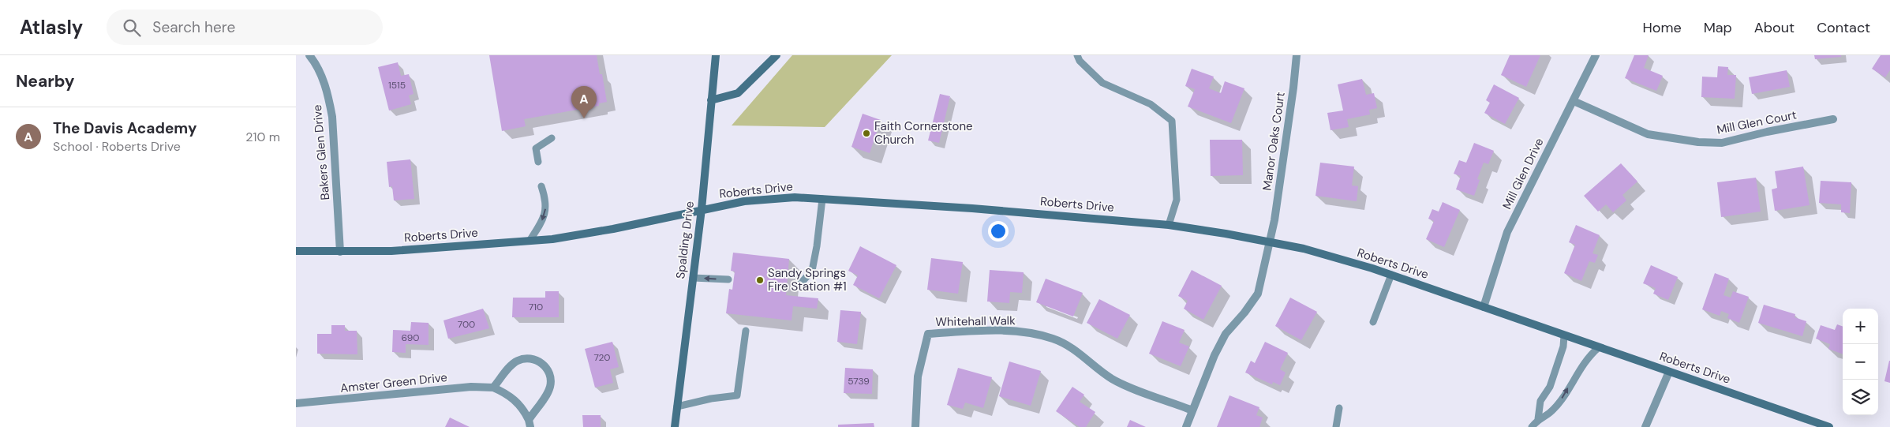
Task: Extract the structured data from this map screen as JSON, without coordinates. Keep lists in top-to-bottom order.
{
  "streets": {
    "street": [
      "Mill Glen Court",
      "Manor Oaks Court",
      "Bakers Glen Drive",
      "Mill Glen Drive",
      "Roberts Drive",
      "Spalding Drive",
      "Whitehall Walk",
      "Amster Green Drive"
    ]
  },
  "crossings": [
    ["Mill Glen Court", "Mill Glen Drive"],
    ["Manor Oaks Court", "Roberts Drive"],
    ["Manor Oaks Court", "Whitehall Walk"],
    ["Bakers Glen Drive", "Roberts Drive"],
    ["Mill Glen Drive", "Roberts Drive"],
    ["Roberts Drive", "Spalding Drive"]
  ],
  "places": ["Faith Cornerstone Church", "Sandy Springs Fire Station #1"],
  "house_numbers": [
    "1515",
    "710",
    "700",
    "690",
    "720",
    "5739"
  ],
  "page": {
    "header": "Atlasly",
    "search": "Search here",
    "nav": [
      "Home",
      "Map",
      "About",
      "Contact"
    ],
    "heading": "Nearby",
    "pins": "A",
    "list": [
      {
        "mark": "A",
        "name": "The Davis Academy",
        "note": "School · Roberts Drive",
        "value": "210 m"
      }
    ],
    "map_buttons": ["+", "−"]
  }
}
